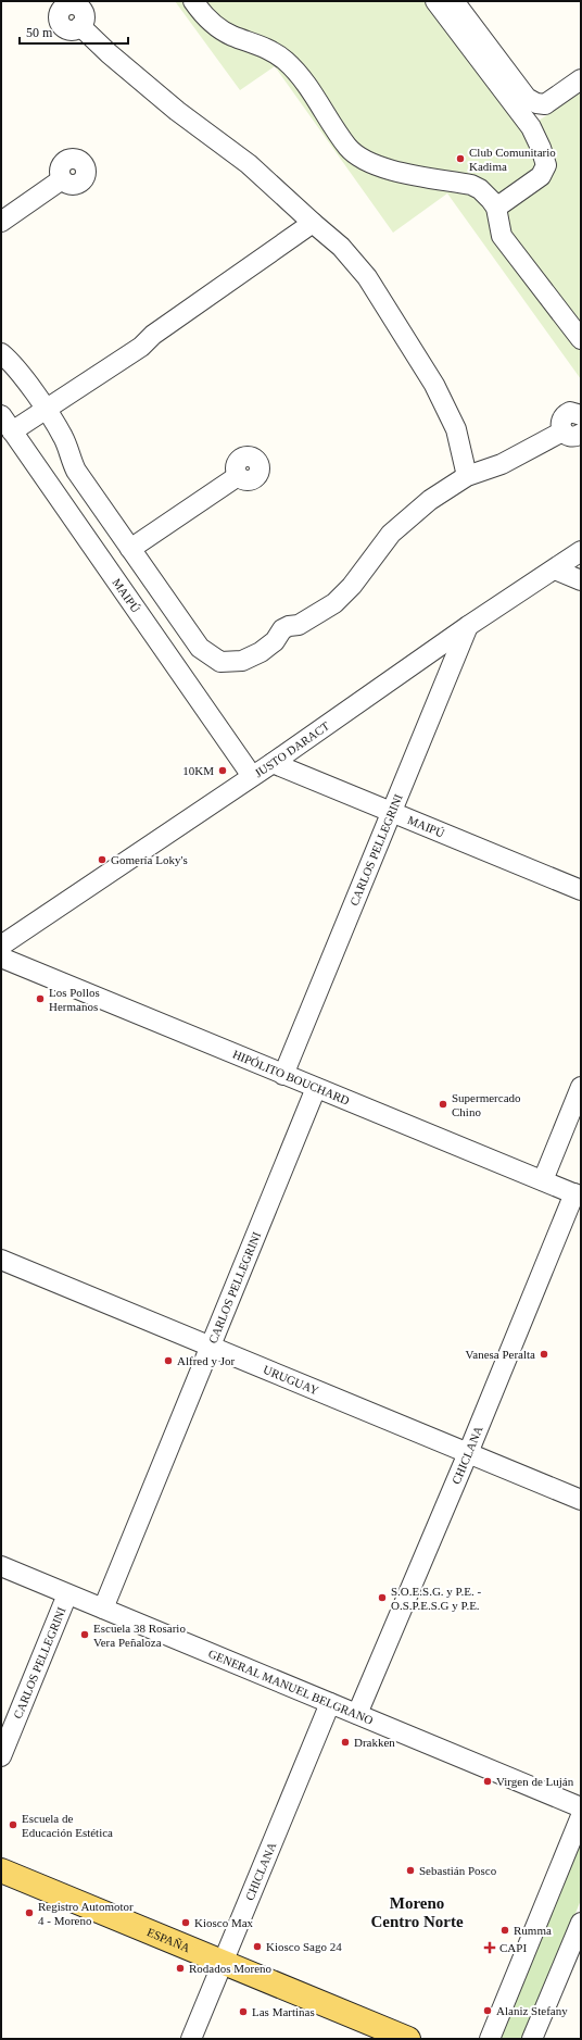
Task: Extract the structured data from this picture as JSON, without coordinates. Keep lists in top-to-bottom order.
{
  "streets": {
    "main road": ["ESPAÑA"],
    "street": [
      "MAIPÚ",
      "JUSTO DARACT",
      "CARLOS PELLEGRINI",
      "HIPÓLITO BOUCHARD",
      "URUGUAY",
      "CHICLANA",
      "GENERAL MANUEL BELGRANO"
    ]
  },
  "crossings": [
    ["MAIPÚ", "JUSTO DARACT"],
    ["MAIPÚ", "CARLOS PELLEGRINI"],
    ["JUSTO DARACT", "CARLOS PELLEGRINI"],
    ["CARLOS PELLEGRINI", "HIPÓLITO BOUCHARD"],
    ["CARLOS PELLEGRINI", "URUGUAY"],
    ["CARLOS PELLEGRINI", "GENERAL MANUEL BELGRANO"],
    ["HIPÓLITO BOUCHARD", "CHICLANA"],
    ["URUGUAY", "CHICLANA"],
    ["CHICLANA", "GENERAL MANUEL BELGRANO"],
    ["CHICLANA", "ESPAÑA"]
  ],
  "districts": ["Moreno Centro Norte"],
  "places": {
    "other": [
      "Club Comunitario Kadima",
      "10KM",
      "Gomería Loky's",
      "Los Pollos Hermanos",
      "Supermercado Chino",
      "Vanesa Peralta",
      "Alfred y Jor",
      "S.O.E.S.G. y P.E. - O.S.P.E.S.G y P.E.",
      "Escuela 38 Rosario Vera Peñaloza",
      "Drakken",
      "Virgen de Luján",
      "Escuela de Educación Estética",
      "Sebastián Posco",
      "Registro Automotor 4 - Moreno",
      "Kiosco Max",
      "Rumma",
      "Kiosco Sago 24",
      "Rodados Moreno",
      "Alaniz Stefany",
      "Las Martinas"
    ],
    "health": ["CAPI"]
  },
  "scale_bar": "50 m"
}
